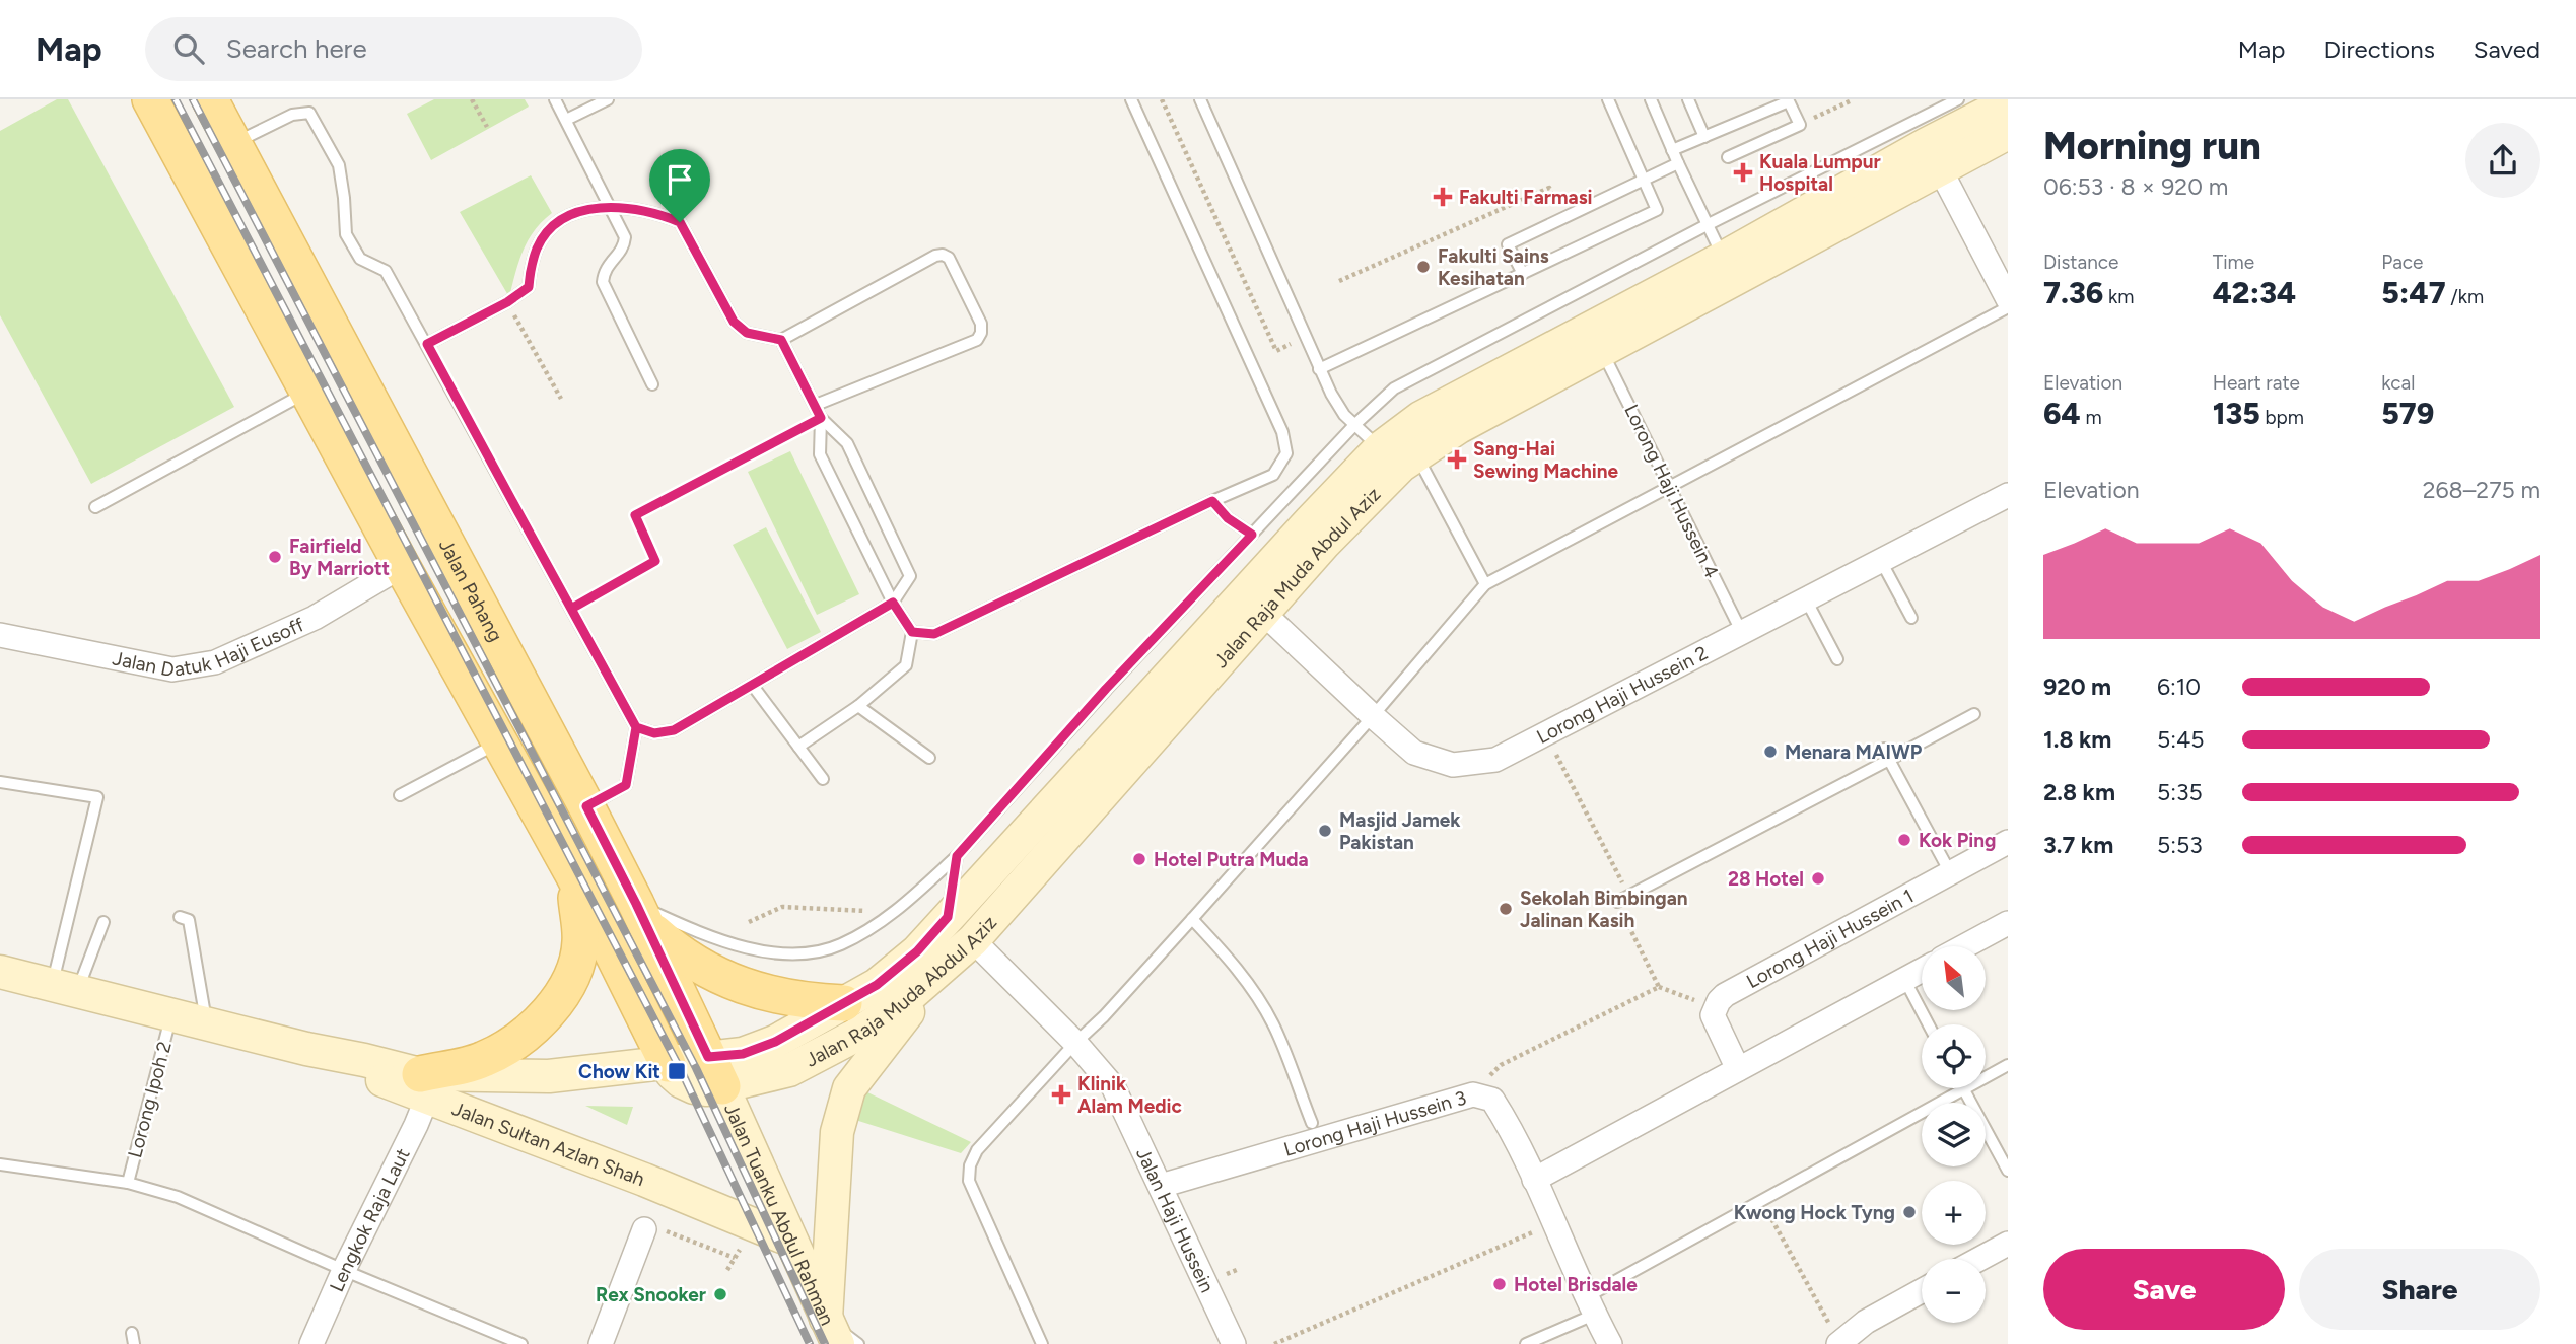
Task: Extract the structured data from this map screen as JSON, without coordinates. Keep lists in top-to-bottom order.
{
  "streets": {
    "main road": [
      "Jalan Raja Muda Abdul Aziz",
      "Jalan Pahang",
      "Jalan Sultan Azlan Shah",
      "Jalan Tuanku Abdul Rahman"
    ],
    "street": [
      "Jalan Datuk Haji Eusoff",
      "Lorong Haji Hussein 2",
      "Lorong Haji Hussein 1",
      "Lorong Haji Hussein 3",
      "Jalan Haji Hussein",
      "Lengkok Raja Laut"
    ],
    "lane": ["Lorong Haji Hussein 4", "Lorong Ipoh 2"]
  },
  "crossings": [
    ["Lorong Haji Hussein 4", "Jalan Raja Muda Abdul Aziz"],
    ["Lorong Haji Hussein 4", "Lorong Haji Hussein 2"],
    ["Jalan Raja Muda Abdul Aziz", "Jalan Pahang"],
    ["Jalan Raja Muda Abdul Aziz", "Lorong Haji Hussein 2"],
    ["Jalan Raja Muda Abdul Aziz", "Jalan Sultan Azlan Shah"],
    ["Jalan Raja Muda Abdul Aziz", "Jalan Tuanku Abdul Rahman"],
    ["Jalan Raja Muda Abdul Aziz", "Jalan Haji Hussein"],
    ["Jalan Pahang", "Jalan Sultan Azlan Shah"],
    ["Jalan Pahang", "Jalan Tuanku Abdul Rahman"],
    ["Lorong Ipoh 2", "Jalan Sultan Azlan Shah"],
    ["Lorong Haji Hussein 3", "Jalan Haji Hussein"],
    ["Jalan Sultan Azlan Shah", "Jalan Tuanku Abdul Rahman"],
    ["Jalan Sultan Azlan Shah", "Lengkok Raja Laut"]
  ],
  "places": {
    "health": [
      "Kuala Lumpur Hospital",
      "Fakulti Farmasi",
      "Sang-Hai Sewing Machine",
      "Klinik Alam Medic"
    ],
    "other": [
      "Fakulti Sains Kesihatan",
      "Fairfield By Marriott",
      "Menara MAIWP",
      "Masjid Jamek Pakistan",
      "Kok Ping",
      "Hotel Putra Muda",
      "28 Hotel",
      "Sekolah Bimbingan Jalinan Kasih",
      "Kwong Hock Tyng",
      "Hotel Brisdale",
      "Rex Snooker"
    ],
    "transit": ["Chow Kit"]
  },
  "north": "top left",
  "page": {
    "header": "Map",
    "search": "Search here",
    "nav": ["Map", "Directions", "Saved"],
    "heading": ["Morning run", "06:53 · 8 × 920 m"],
    "stats": [
      ["Distance", "7.36 km"],
      ["Time", "42:34"],
      ["Pace", "5:47 /km"],
      ["Elevation", "64 m"],
      ["Heart rate", "135 bpm"],
      ["kcal", "579"]
    ],
    "chart": ["Elevation", "268–275 m"],
    "list": [
      {
        "name": "920 m",
        "note": "6:10"
      },
      {
        "name": "1.8 km",
        "note": "5:45"
      },
      {
        "name": "2.8 km",
        "note": "5:35"
      },
      {
        "name": "3.7 km",
        "note": "5:53"
      }
    ],
    "map_buttons": ["+", "−"],
    "buttons": ["Save", "Share"]
  }
}
